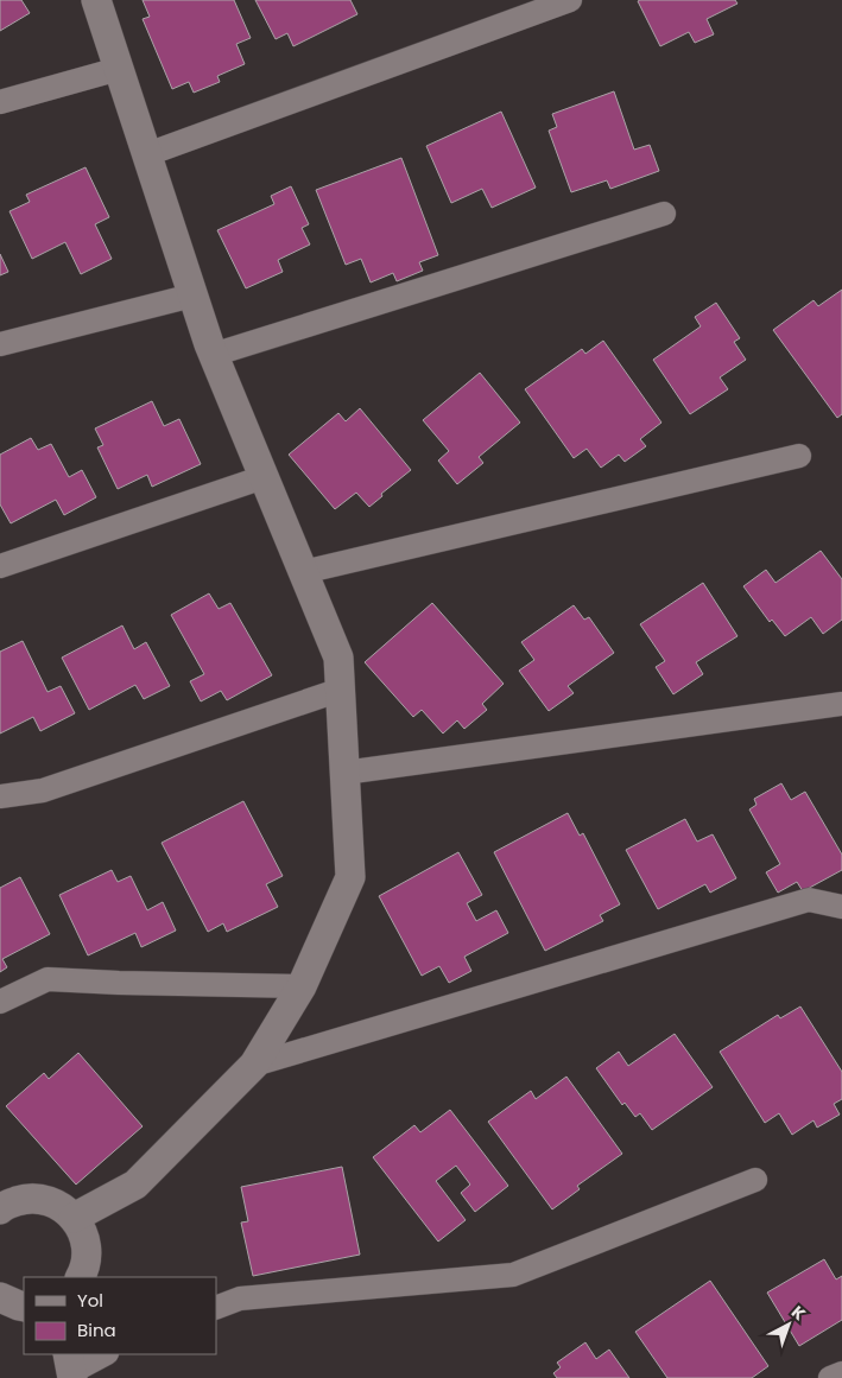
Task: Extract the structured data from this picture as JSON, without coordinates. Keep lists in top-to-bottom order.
{
  "legend": ["Yol", "Bina"],
  "north": "top right"
}
